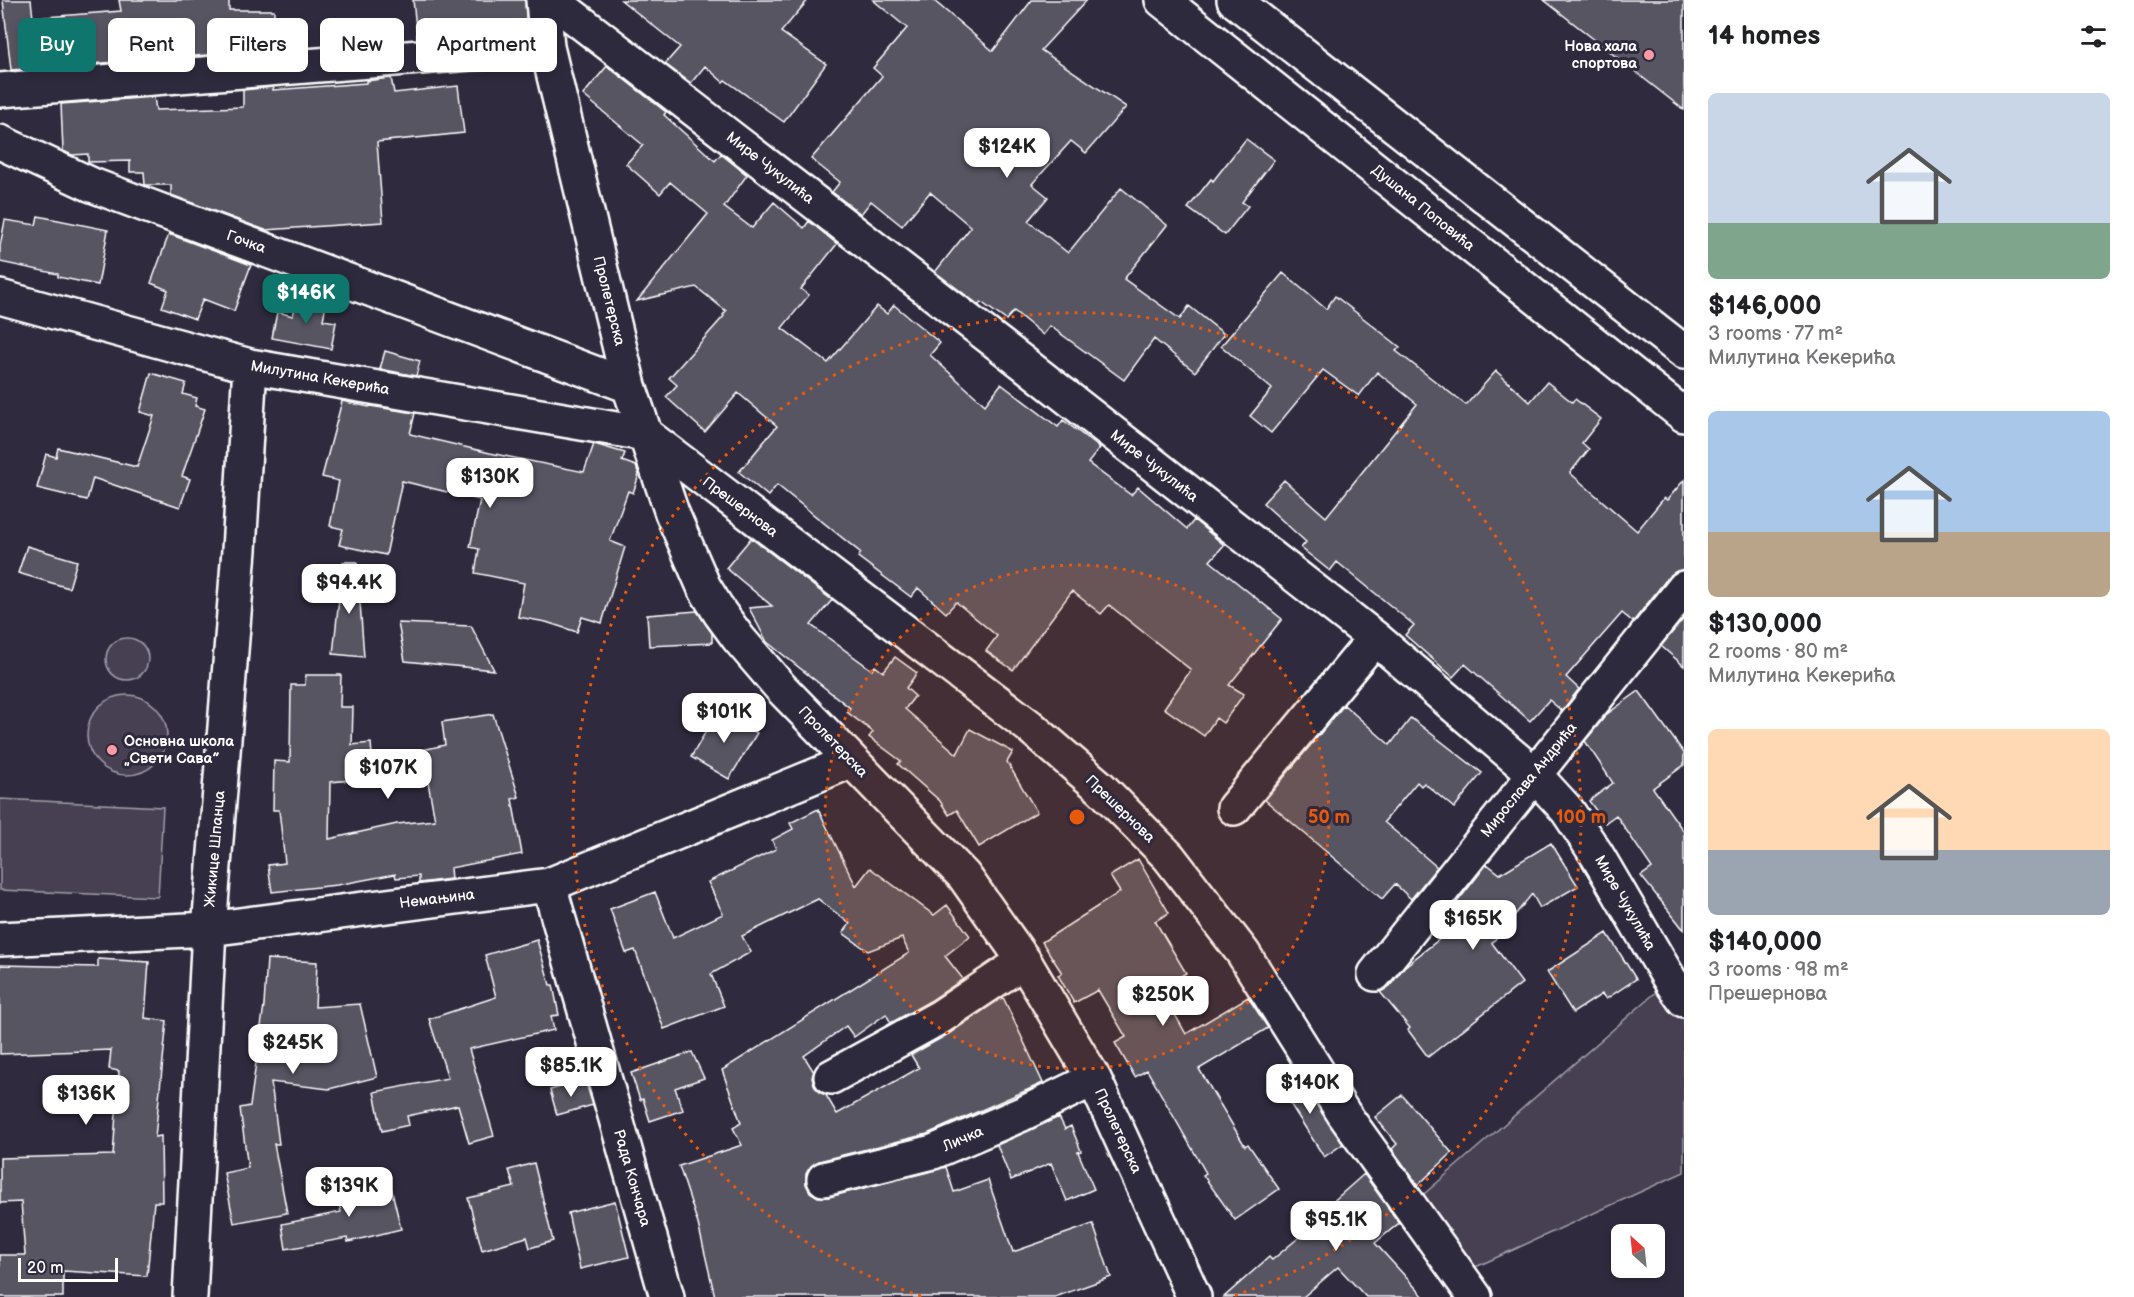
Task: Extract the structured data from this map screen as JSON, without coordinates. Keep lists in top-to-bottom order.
{
  "streets": {
    "street": [
      "Мире Чукулића",
      "Душана Поповића",
      "Гочка",
      "Пролетерска",
      "Милутина Кекерића",
      "Прешернова",
      "Мирослава Андрића",
      "Жикице Шпанца",
      "Немањина",
      "Личка",
      "Рада Кончара"
    ]
  },
  "crossings": [
    ["Мире Чукулића", "Мирослава Андрића"],
    ["Гочка", "Пролетерска"],
    ["Пролетерска", "Милутина Кекерића"],
    ["Пролетерска", "Прешернова"],
    ["Пролетерска", "Немањина"],
    ["Пролетерска", "Личка"],
    ["Милутина Кекерића", "Прешернова"],
    ["Милутина Кекерића", "Жикице Шпанца"],
    ["Жикице Шпанца", "Немањина"],
    ["Немањина", "Рада Кончара"]
  ],
  "places": ["Нова хала спортова", "Основна школа „Свети Сава”"],
  "scale_bar": "20 m",
  "north": "top left",
  "page": {
    "heading": "14 homes",
    "chip": [
      "Buy",
      "Rent",
      "Filters",
      "New",
      "Apartment"
    ],
    "list": [
      {
        "name": "$146,000",
        "note": "3 rooms · 77 m² · Милутина Кекерића"
      },
      {
        "name": "$130,000",
        "note": "2 rooms · 80 m² · Милутина Кекерића"
      },
      {
        "name": "$140,000",
        "note": "3 rooms · 98 m² · Прешернова"
      }
    ],
    "price": [
      "$124K",
      "$146K",
      "$130K",
      "$94.4K",
      "$101K",
      "$107K",
      "$165K",
      "$250K",
      "$245K",
      "$85.1K",
      "$140K",
      "$136K",
      "$139K",
      "$95.1K"
    ],
    "scale": "20 m"
  },
  "rings": ["50 m", "100 m"]
}
